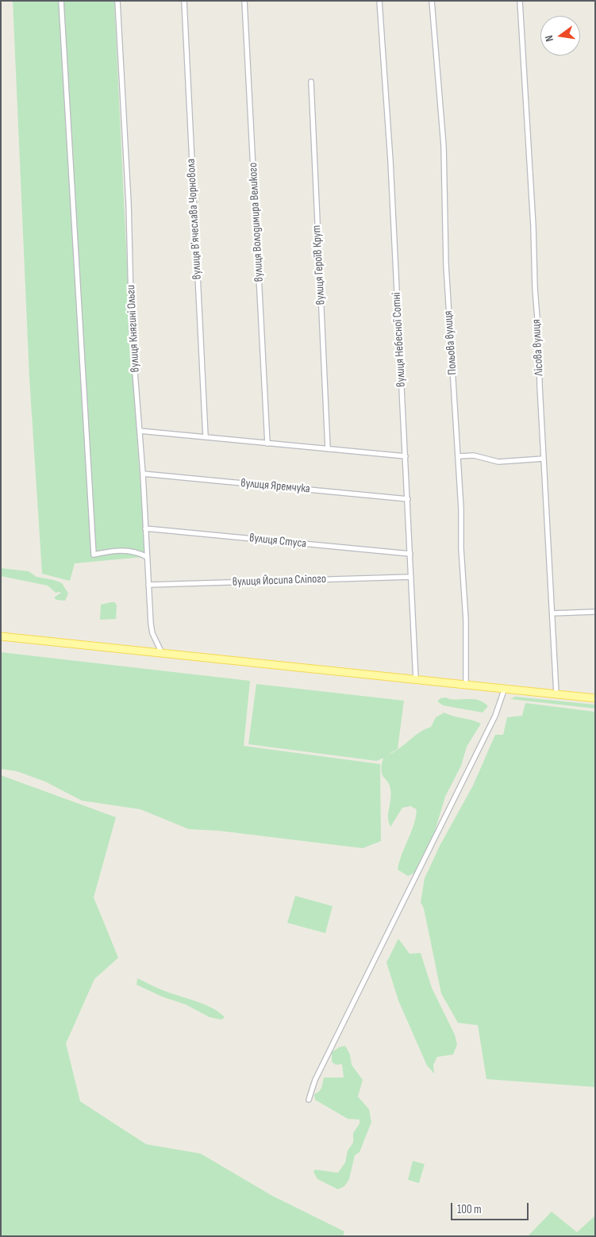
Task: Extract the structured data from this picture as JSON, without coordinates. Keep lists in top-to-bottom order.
{
  "streets": {
    "street": [
      "вулиця Вʼячеслава Чорновола",
      "вулиця Володимира Великого",
      "вулиця Героїв Крут",
      "вулиця Княгині Ольги",
      "вулиця Небесної Сотні",
      "Польова вулиця",
      "Лісова вулиця",
      "вулиця Яремчука",
      "вулиця Стуса",
      "вулиця Йосипа Сліпого"
    ]
  },
  "crossings": [
    ["вулиця Княгині Ольги", "вулиця Яремчука"],
    ["вулиця Княгині Ольги", "вулиця Стуса"],
    ["вулиця Княгині Ольги", "вулиця Йосипа Сліпого"],
    ["вулиця Небесної Сотні", "вулиця Яремчука"],
    ["вулиця Небесної Сотні", "вулиця Стуса"],
    ["вулиця Небесної Сотні", "вулиця Йосипа Сліпого"]
  ],
  "scale_bar": "100 m",
  "north": "left"
}
